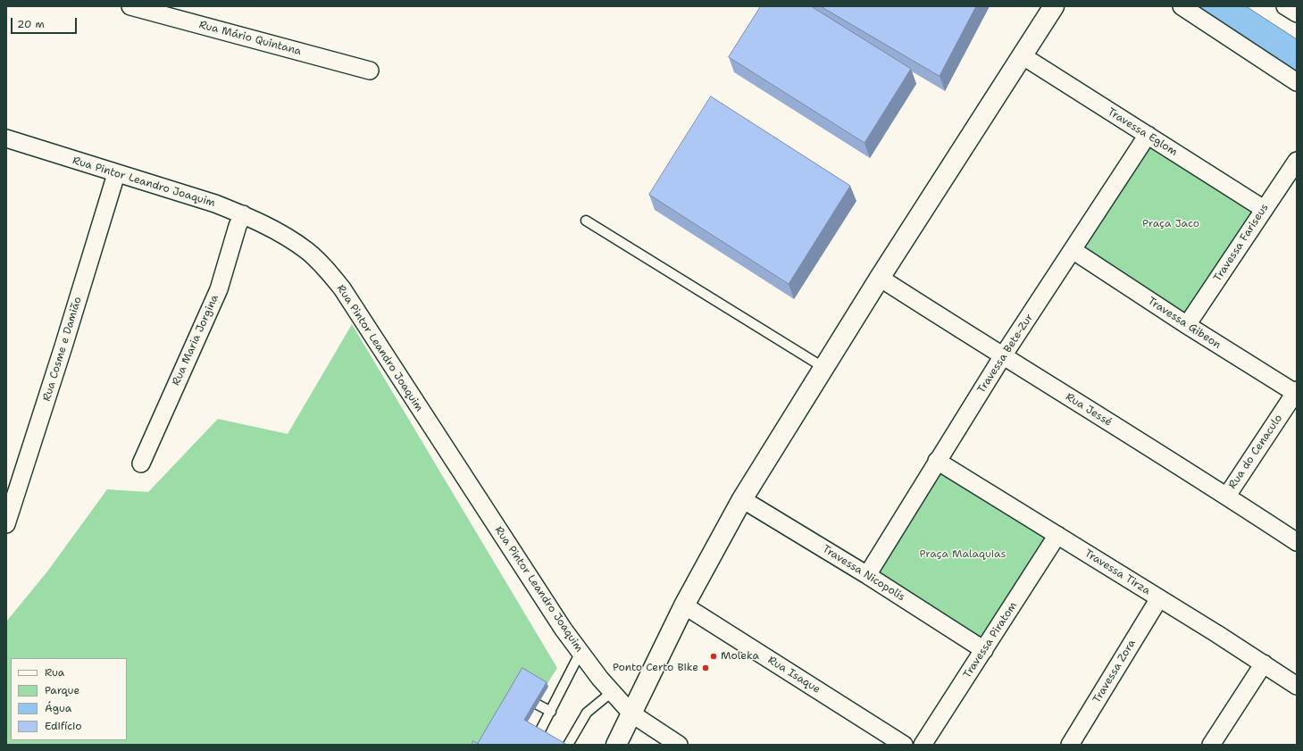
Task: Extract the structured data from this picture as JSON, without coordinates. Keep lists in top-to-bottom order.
{
  "streets": {
    "street": [
      "Rua Mário Quintana",
      "Travessa Eglom",
      "Rua Pintor Leandro Joaquim",
      "Travessa Fariseus",
      "Travessa Gibeon",
      "Rua Maria Jorgina",
      "Rua Cosme e Damião",
      "Travessa Bete-Zur",
      "Rua Jessé",
      "Rua do Cenaculo",
      "Travessa Tirza",
      "Travessa Nicopolis",
      "Travessa Piratom",
      "Travessa Zora",
      "Rua Isaque"
    ]
  },
  "crossings": [
    ["Travessa Eglom", "Travessa Fariseus"],
    ["Travessa Eglom", "Travessa Bete-Zur"],
    ["Rua Pintor Leandro Joaquim", "Rua Maria Jorgina"],
    ["Rua Pintor Leandro Joaquim", "Rua Cosme e Damião"],
    ["Travessa Fariseus", "Travessa Gibeon"],
    ["Travessa Gibeon", "Travessa Bete-Zur"],
    ["Travessa Gibeon", "Rua do Cenaculo"],
    ["Travessa Bete-Zur", "Rua Jessé"],
    ["Travessa Bete-Zur", "Travessa Tirza"],
    ["Travessa Bete-Zur", "Travessa Nicopolis"],
    ["Rua Jessé", "Rua do Cenaculo"],
    ["Travessa Tirza", "Travessa Piratom"],
    ["Travessa Tirza", "Travessa Zora"],
    ["Travessa Nicopolis", "Travessa Piratom"]
  ],
  "parks": ["Praça Jaco", "Praça Malaquias"],
  "places": ["Moleka", "Ponto Certo Bike"],
  "legend": [
    "Rua",
    "Parque",
    "Água",
    "Edifício"
  ],
  "scale_bar": "20 m"
}
